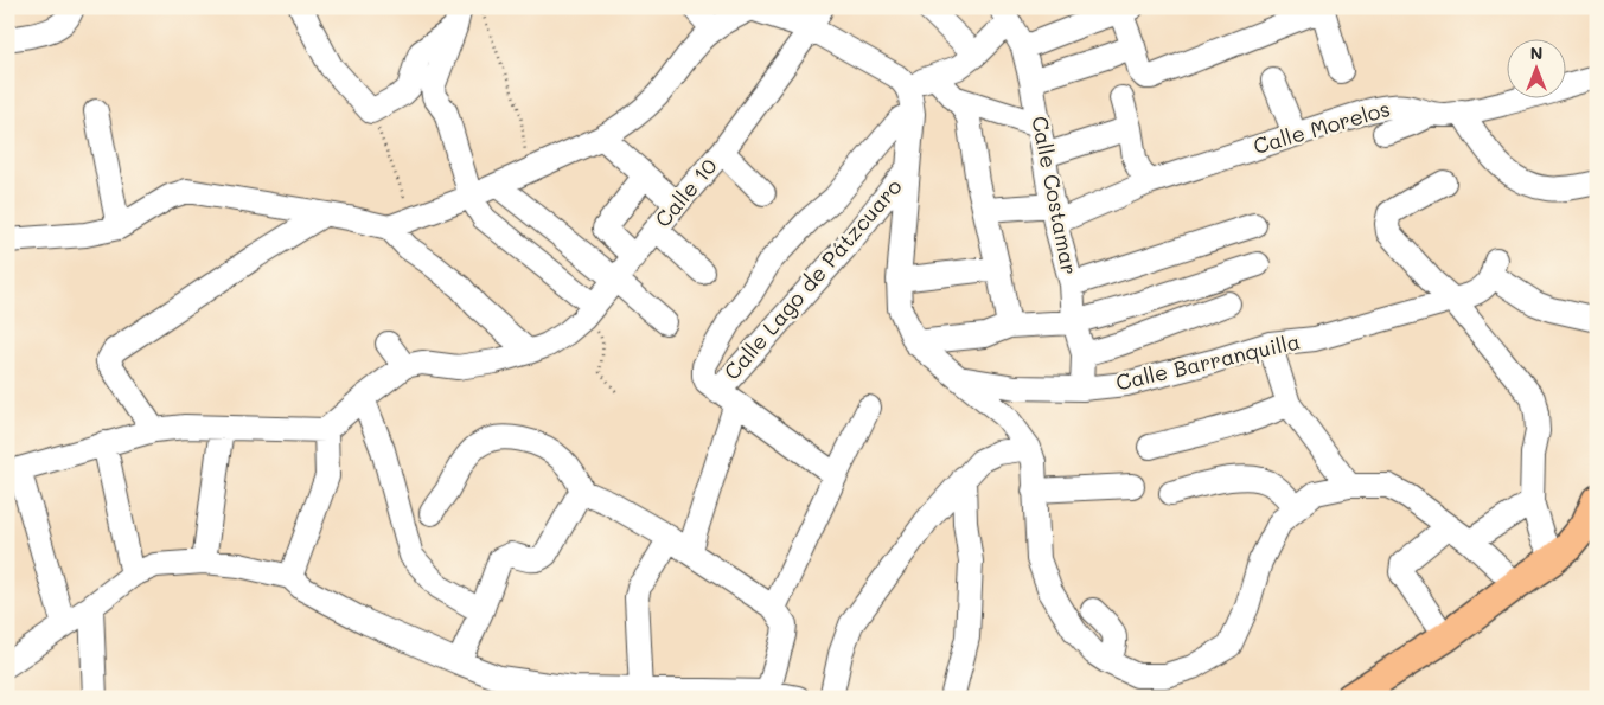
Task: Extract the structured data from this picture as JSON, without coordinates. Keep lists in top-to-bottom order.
{
  "streets": {
    "street": [
      "Calle Morelos",
      "Calle 10",
      "Calle Costamar",
      "Calle Lago de Pátzcuaro",
      "Calle Barranquilla"
    ]
  },
  "crossings": [
    ["Calle Morelos", "Calle Costamar"],
    ["Calle Costamar", "Calle Barranquilla"]
  ],
  "north": "top"
}
